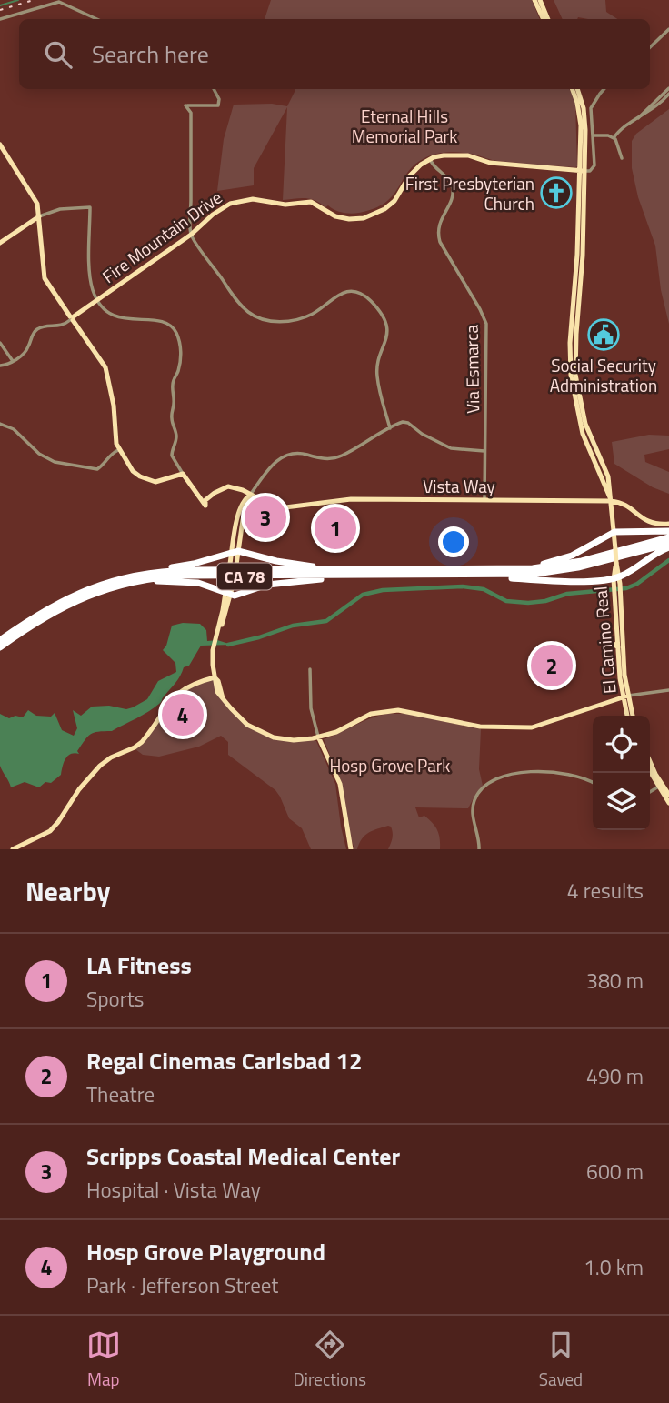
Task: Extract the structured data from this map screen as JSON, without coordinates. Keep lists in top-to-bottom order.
{
  "streets": {
    "highway": ["CA 78"],
    "main road": ["Fire Mountain Drive", "Vista Way", "El Camino Real"],
    "street": ["Via Esmarca"]
  },
  "crossings": [
    ["Fire Mountain Drive", "Via Esmarca"],
    ["Via Esmarca", "Vista Way"],
    ["Vista Way", "El Camino Real"]
  ],
  "parks": ["Eternal Hills Memorial Park", "Hosp Grove Park"],
  "places": {
    "church": ["First Presbyterian Church"],
    "public building": ["Social Security Administration"]
  },
  "page": {
    "search": "Search here",
    "pins": [
      "3",
      "1",
      "2",
      "4"
    ],
    "heading": ["Nearby", "4 results"],
    "list": [
      {
        "mark": "1",
        "name": "LA Fitness",
        "note": "Sports",
        "value": "380 m"
      },
      {
        "mark": "2",
        "name": "Regal Cinemas Carlsbad 12",
        "note": "Theatre",
        "value": "490 m"
      },
      {
        "mark": "3",
        "name": "Scripps Coastal Medical Center",
        "note": "Hospital · Vista Way",
        "value": "600 m"
      },
      {
        "mark": "4",
        "name": "Hosp Grove Playground",
        "note": "Park · Jefferson Street",
        "value": "1.0 km"
      }
    ],
    "nav": ["Map", "Directions", "Saved"]
  }
}
